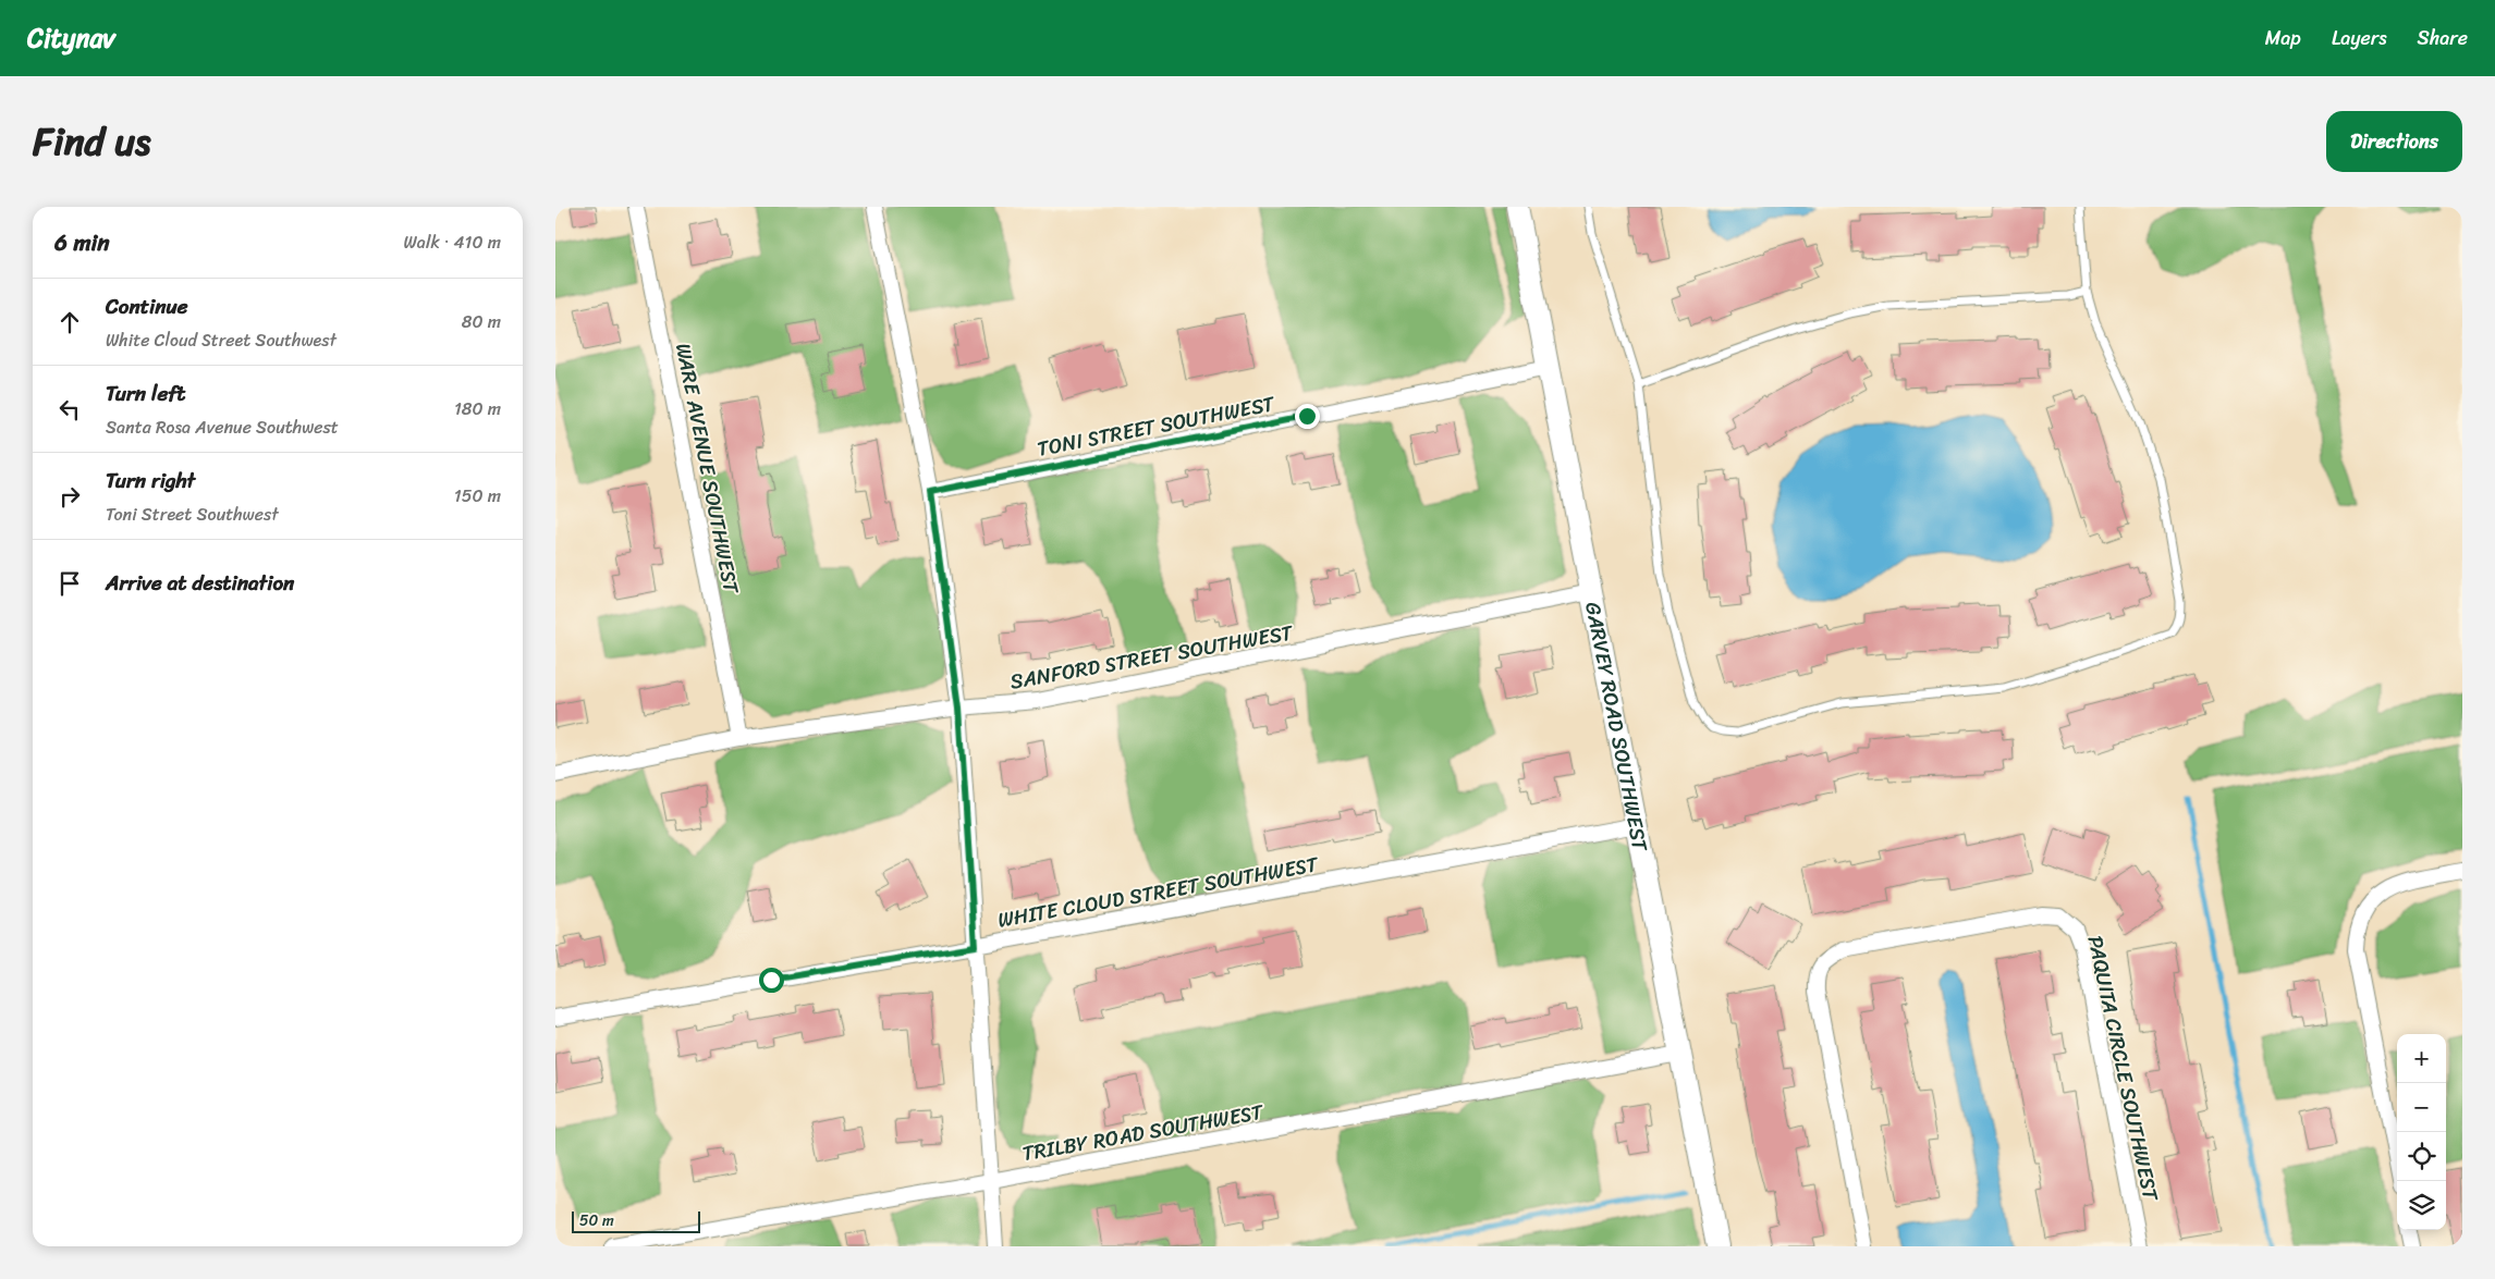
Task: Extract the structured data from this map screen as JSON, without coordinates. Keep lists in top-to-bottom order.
{
  "streets": {
    "street": [
      "TONI STREET SOUTHWEST",
      "WARE AVENUE SOUTHWEST",
      "SANFORD STREET SOUTHWEST",
      "GARVEY ROAD SOUTHWEST",
      "WHITE CLOUD STREET SOUTHWEST",
      "PAQUITA CIRCLE SOUTHWEST",
      "TRILBY ROAD SOUTHWEST"
    ]
  },
  "crossings": [
    ["TONI STREET SOUTHWEST", "GARVEY ROAD SOUTHWEST"],
    ["WARE AVENUE SOUTHWEST", "SANFORD STREET SOUTHWEST"],
    ["SANFORD STREET SOUTHWEST", "GARVEY ROAD SOUTHWEST"],
    ["GARVEY ROAD SOUTHWEST", "WHITE CLOUD STREET SOUTHWEST"],
    ["GARVEY ROAD SOUTHWEST", "TRILBY ROAD SOUTHWEST"]
  ],
  "scale_bar": "50 m",
  "page": {
    "header": "Citynav",
    "nav": ["Map", "Layers", "Share"],
    "title": "Find us",
    "buttons": "Directions",
    "heading": ["6 min", "Walk · 410 m"],
    "list": [
      ["Continue", "White Cloud Street Southwest", "80 m"],
      ["Turn left", "Santa Rosa Avenue Southwest", "180 m"],
      ["Turn right", "Toni Street Southwest", "150 m"],
      "Arrive at destination"
    ],
    "map_buttons": ["+", "−"],
    "scale": "50 m"
  }
}
